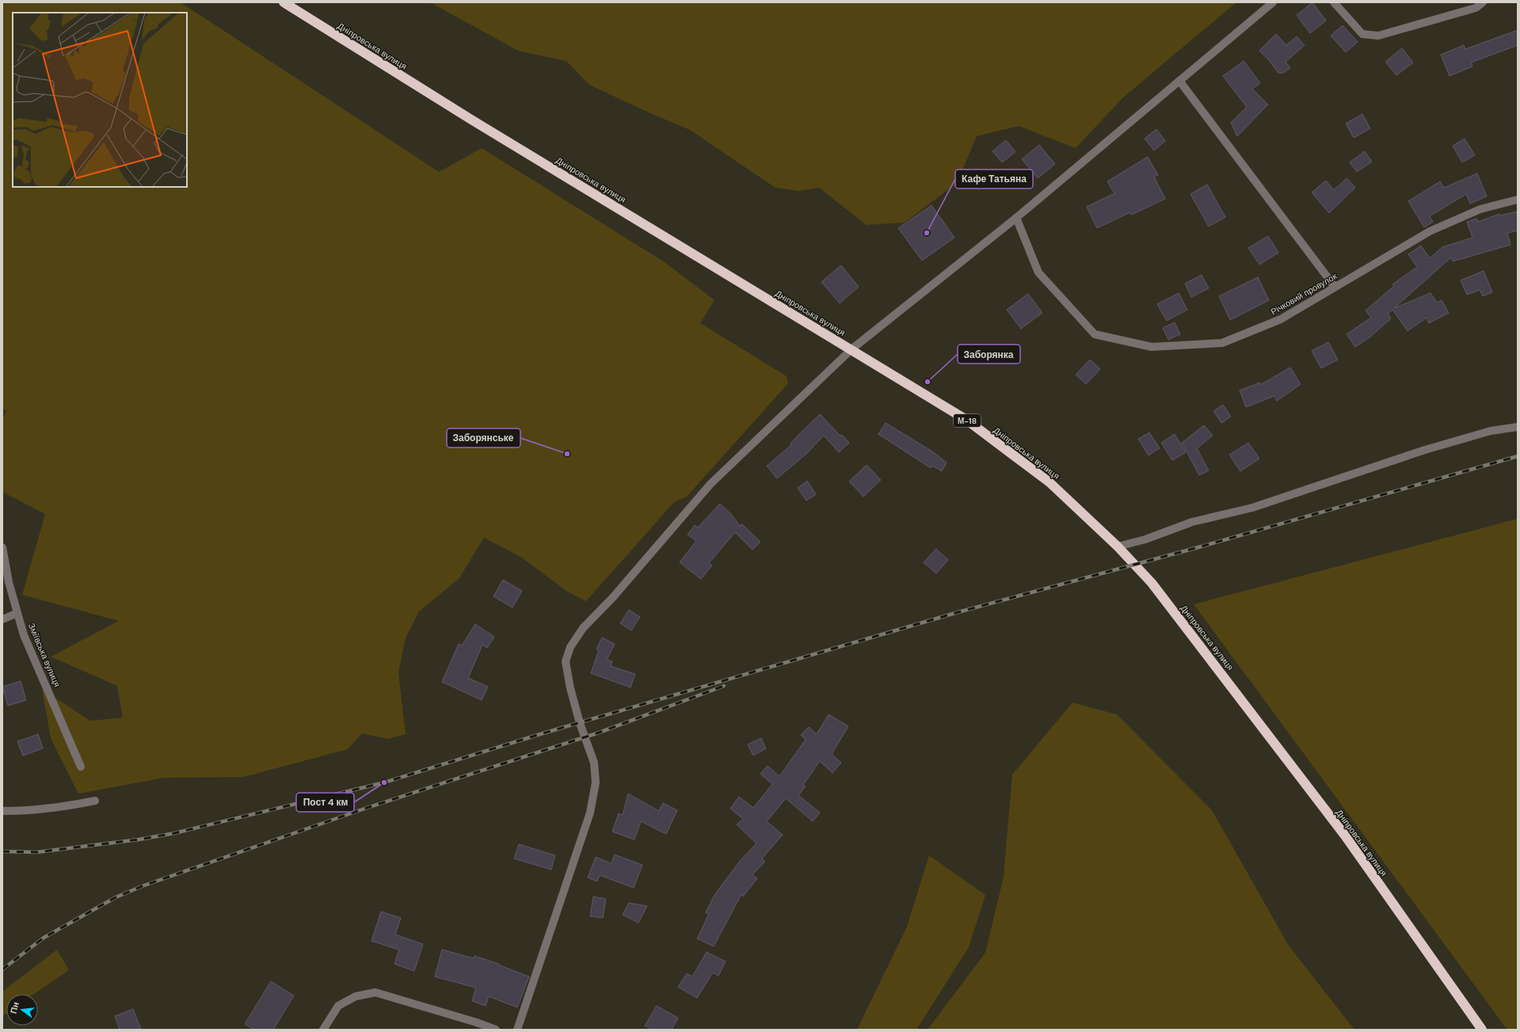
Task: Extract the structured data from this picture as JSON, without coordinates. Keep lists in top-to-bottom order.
{
  "streets": {
    "highway": ["Дніпровська вулиця", "М-18"],
    "street": ["Річковий провулок", "Зміївська вулиця"]
  },
  "places": [
    "Кафе Татьяна",
    "Заборянка",
    "Заборянське",
    "Пост 4 км"
  ],
  "north": "left"
}
